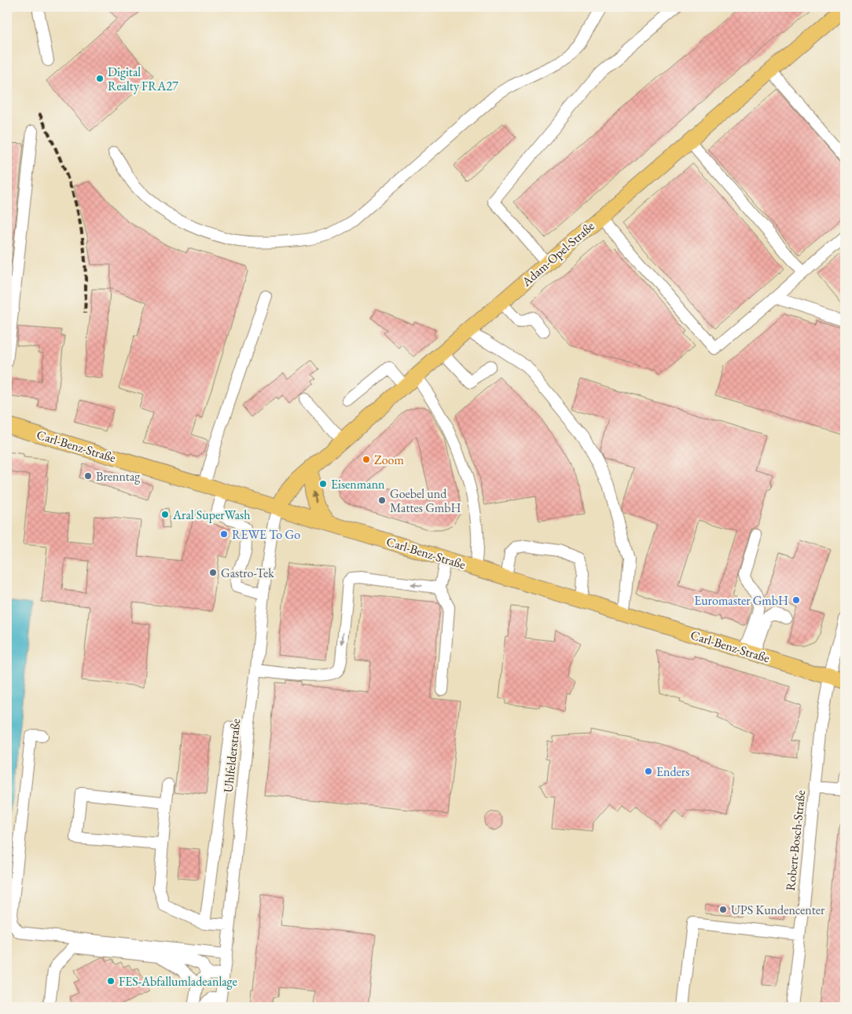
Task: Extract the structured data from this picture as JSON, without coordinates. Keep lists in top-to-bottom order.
{
  "streets": {
    "main road": ["Adam-Opel-Straße", "Carl-Benz-Straße"],
    "street": ["Uhlfelderstraße", "Robert-Bosch-Straße"]
  },
  "crossings": [
    ["Adam-Opel-Straße", "Carl-Benz-Straße"],
    ["Adam-Opel-Straße", "Uhlfelderstraße"],
    ["Carl-Benz-Straße", "Uhlfelderstraße"],
    ["Carl-Benz-Straße", "Robert-Bosch-Straße"]
  ],
  "places": [
    "Digital Realty FRA27",
    "Zoom",
    "Brenntag",
    "Eisenmann",
    "Goebel und Mattes GmbH",
    "Aral SuperWash",
    "REWE To Go",
    "Gastro-Tek",
    "Euromaster GmbH",
    "Enders",
    "UPS Kundencenter",
    "FES-Abfallumladeanlage"
  ]
}
